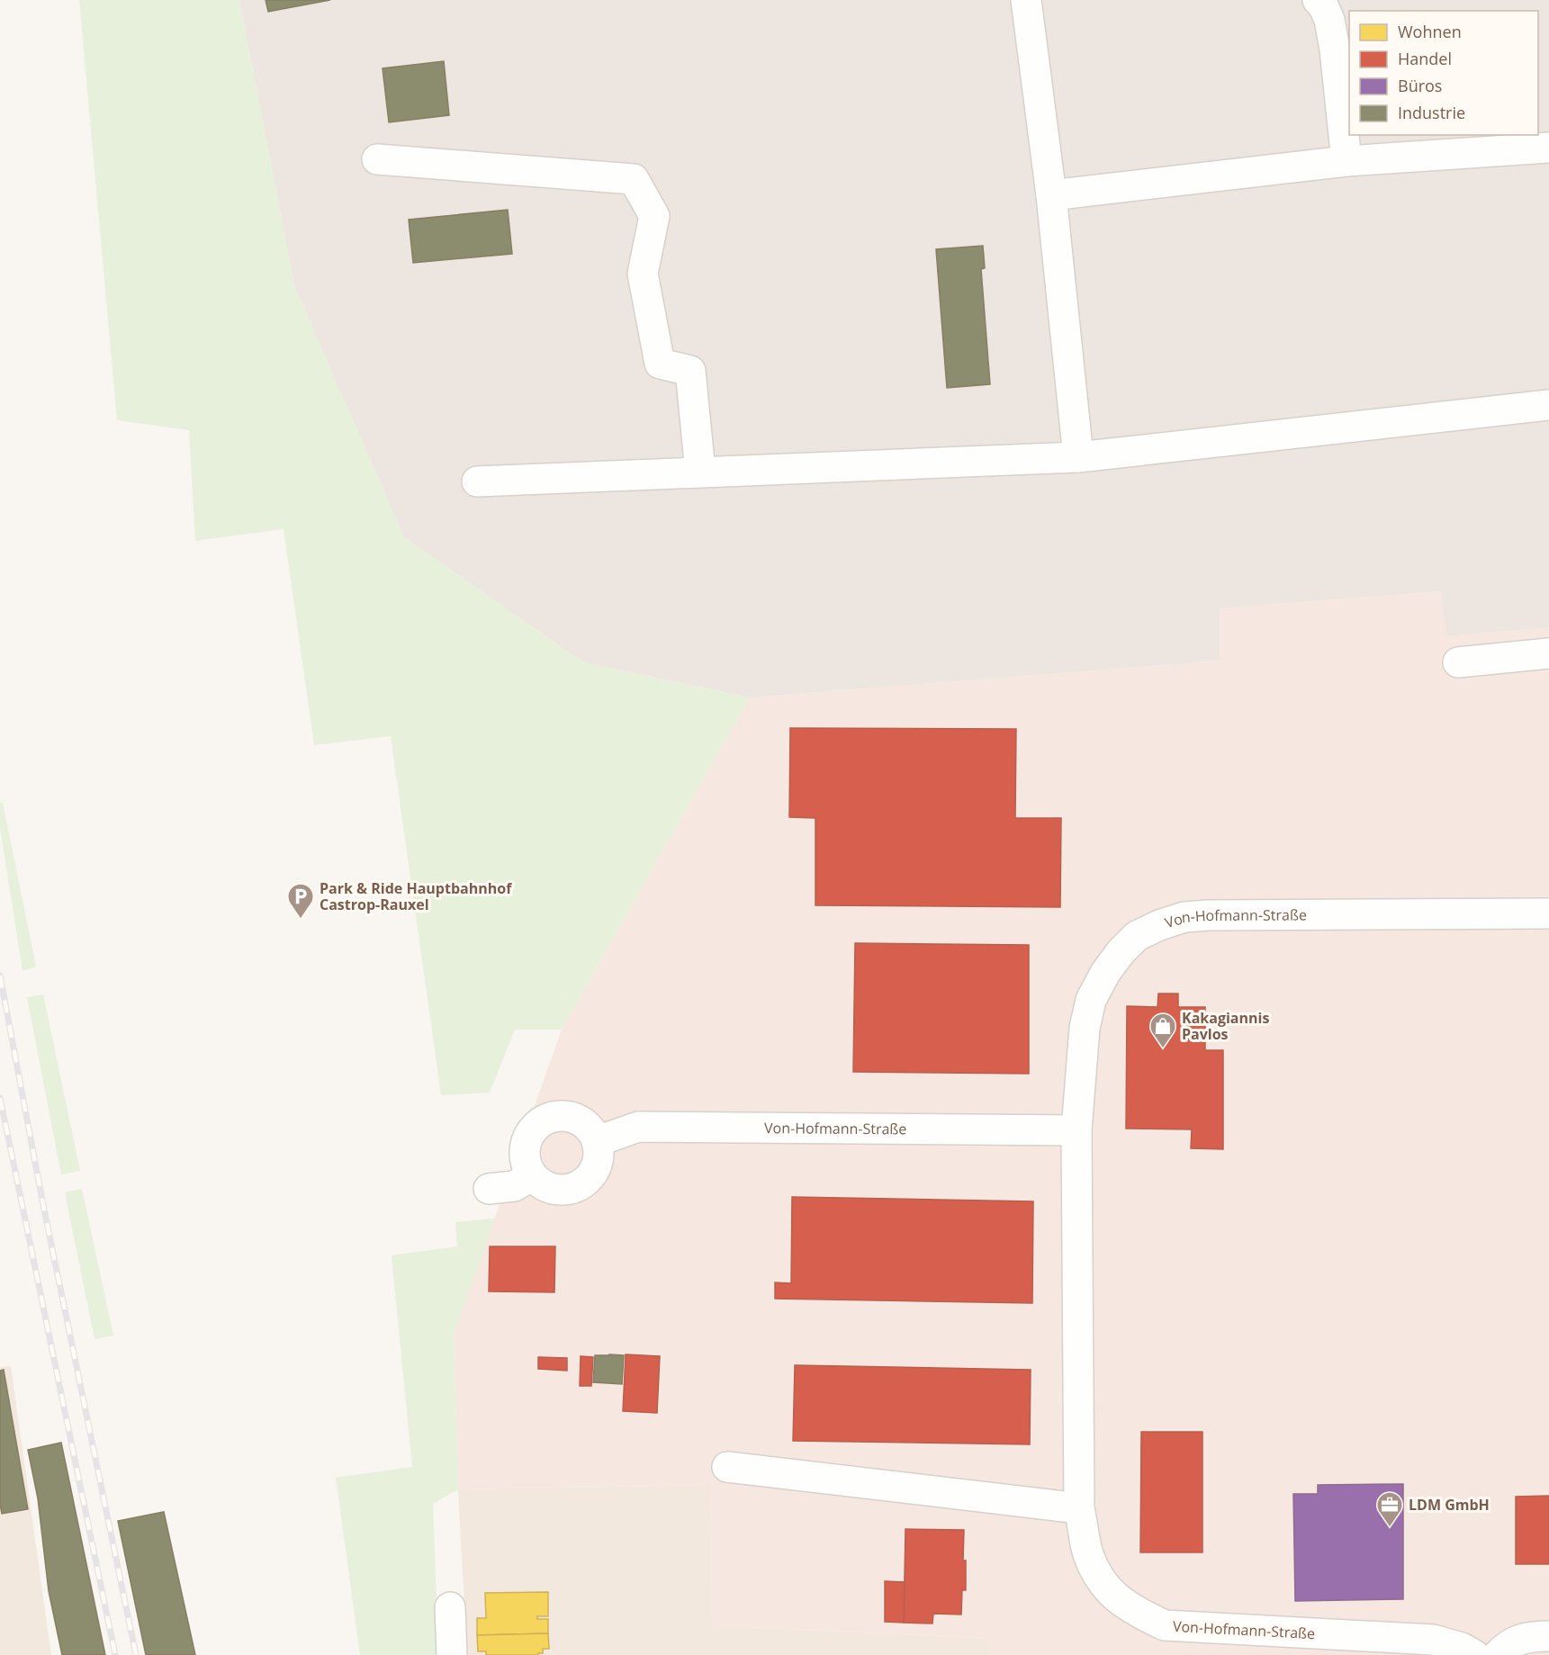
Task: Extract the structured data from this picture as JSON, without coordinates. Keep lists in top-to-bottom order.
{
  "streets": {
    "street": ["Von-Hofmann-Straße"]
  },
  "places": {
    "parking": ["Park & Ride Hauptbahnhof Castrop-Rauxel"],
    "shop": ["Kakagiannis Pavlos"],
    "office": ["LDM GmbH"]
  },
  "legend": [
    "Wohnen",
    "Handel",
    "Büros",
    "Industrie"
  ]
}
